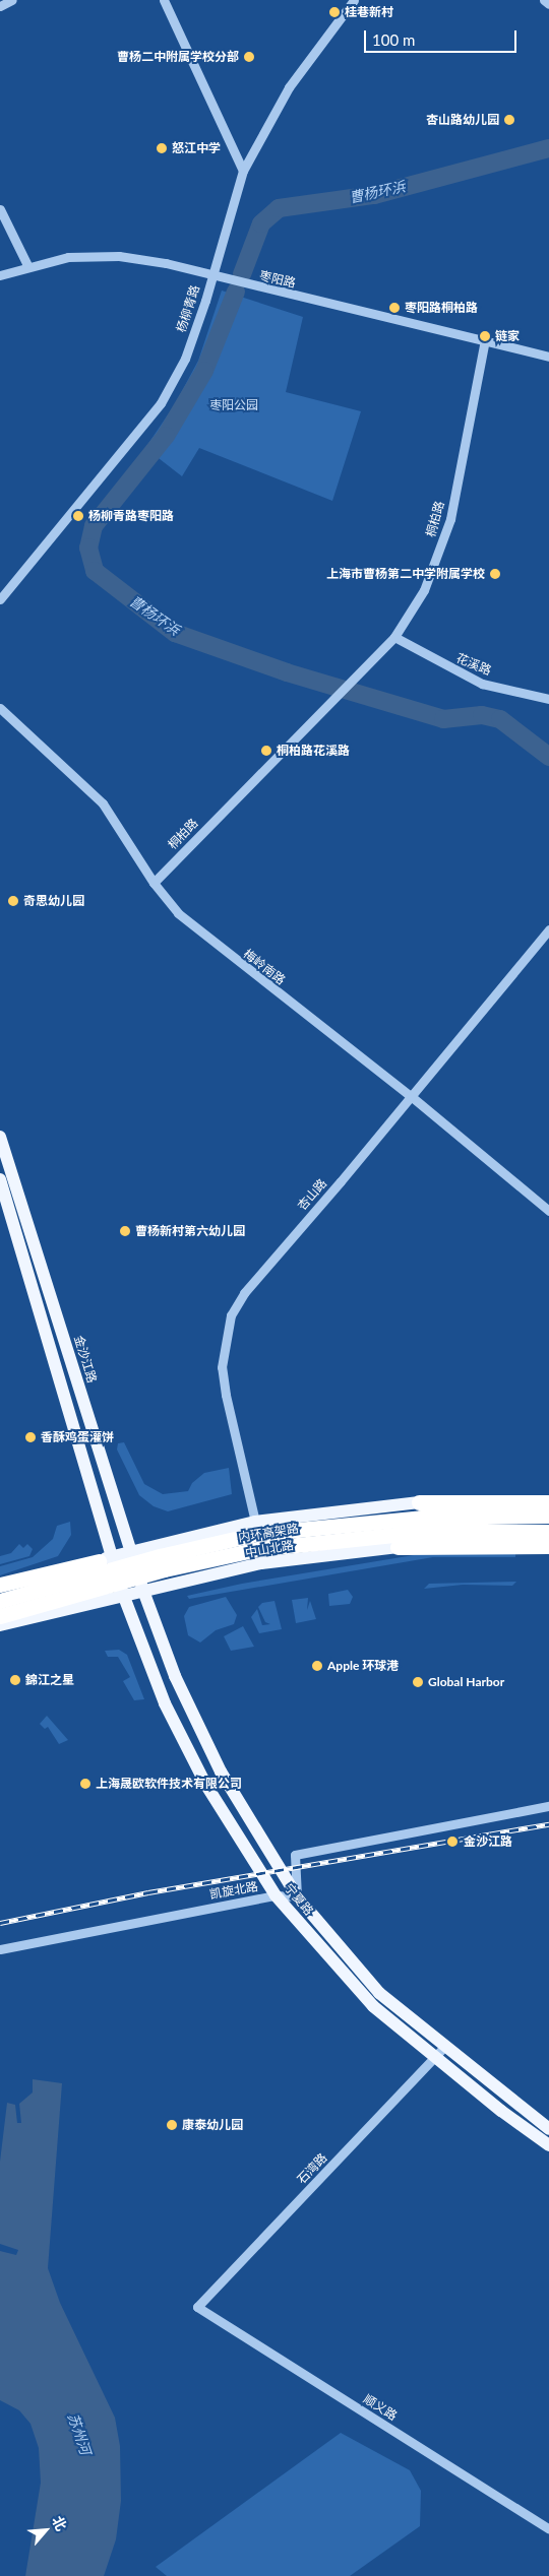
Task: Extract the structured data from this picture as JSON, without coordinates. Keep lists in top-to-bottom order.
{
  "streets": {
    "highway": ["内环高架路"],
    "main road": ["金沙江路", "中山北路", "宁夏路"],
    "street": [
      "枣阳路",
      "杨柳青路",
      "桐柏路",
      "花溪路",
      "梅岭南路",
      "杏山路",
      "凯旋北路",
      "石湾路",
      "顺义路"
    ]
  },
  "crossings": [
    ["枣阳路", "杨柳青路"],
    ["枣阳路", "桐柏路"],
    ["桐柏路", "花溪路"],
    ["桐柏路", "梅岭南路"],
    ["梅岭南路", "杏山路"],
    ["金沙江路", "中山北路"],
    ["金沙江路", "宁夏路"],
    ["中山北路", "宁夏路"],
    ["凯旋北路", "宁夏路"],
    ["宁夏路", "石湾路"],
    ["石湾路", "顺义路"]
  ],
  "water": ["曹杨环浜", "苏州河"],
  "parks": ["枣阳公园"],
  "places": [
    "桂巷新村",
    "曹杨二中附属学校分部",
    "杏山路幼儿园",
    "怒江中学",
    "枣阳路桐柏路",
    "链家",
    "杨柳青路枣阳路",
    "上海市曹杨第二中学附属学校",
    "桐柏路花溪路",
    "奇思幼儿园",
    "曹杨新村第六幼儿园",
    "香酥鸡蛋灌饼",
    "Apple 环球港",
    "錦江之星",
    "Global Harbor",
    "上海晟欧软件技术有限公司",
    "金沙江路",
    "康泰幼儿园"
  ],
  "scale_bar": "100 m",
  "north": "top right"
}
